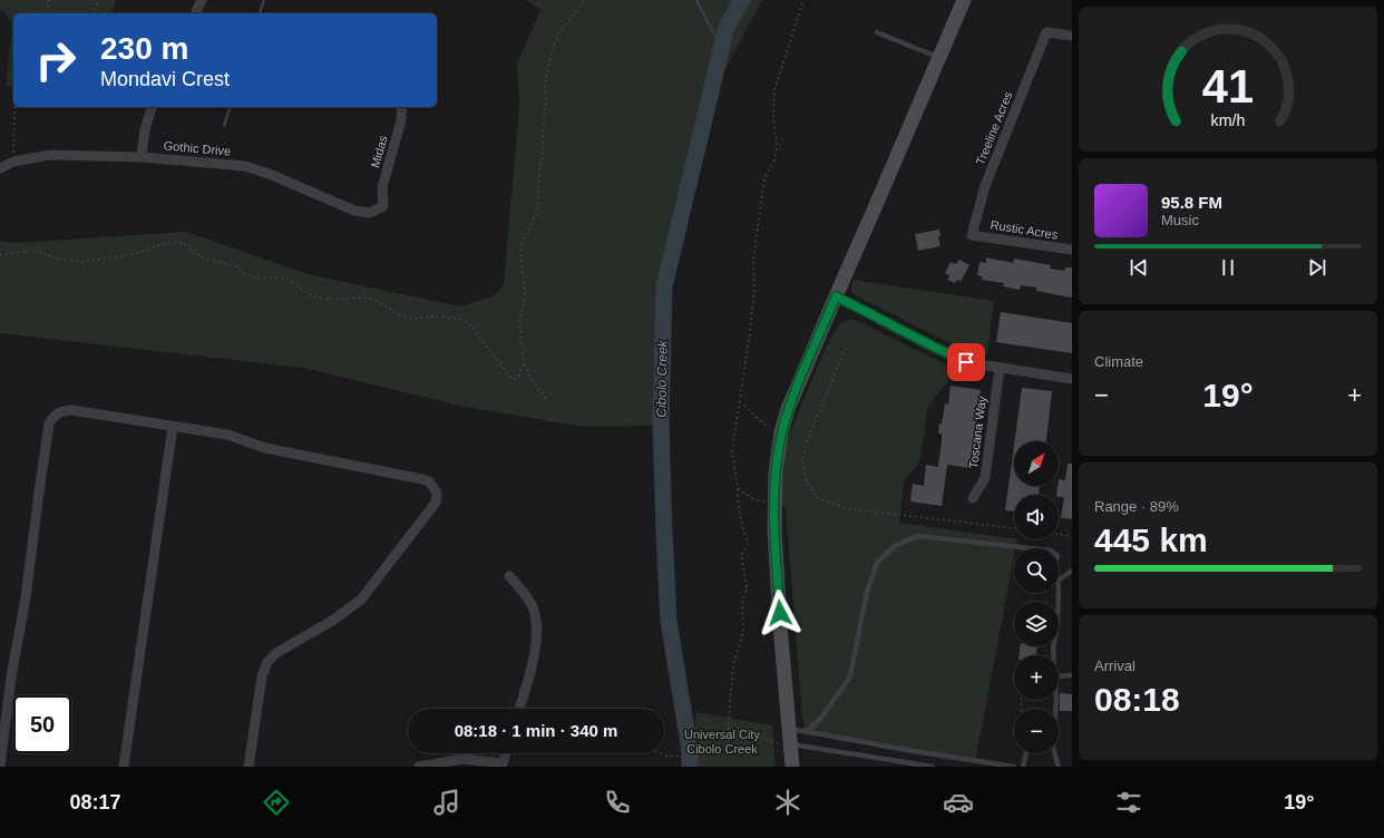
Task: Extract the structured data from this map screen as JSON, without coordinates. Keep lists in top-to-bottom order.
{
  "streets": {
    "street": [
      "Treeline Acres",
      "Gothic Drive",
      "Midas",
      "Rustic Acres",
      "Toscana Way"
    ]
  },
  "crossings": [
    ["Treeline Acres", "Rustic Acres"],
    ["Gothic Drive", "Midas"]
  ],
  "water": ["Cibolo Creek"],
  "parks": ["Universal City Cibolo Creek"],
  "north": "top right",
  "page": {
    "turn": ["230 m", "Mondavi Crest"],
    "song": ["95.8 FM", "Music"],
    "tile": [
      "Climate",
      ["Range · 89%", "445 km"],
      ["Arrival", "08:18"]
    ],
    "heat": ["−", "19°", "+"],
    "map_buttons": ["+", "−"],
    "limit": "50",
    "trip": "08:18 · 1 min · 340 m",
    "tabs": ["08:17", "19°"],
    "gauge": ["41", "km/h"]
  }
}
